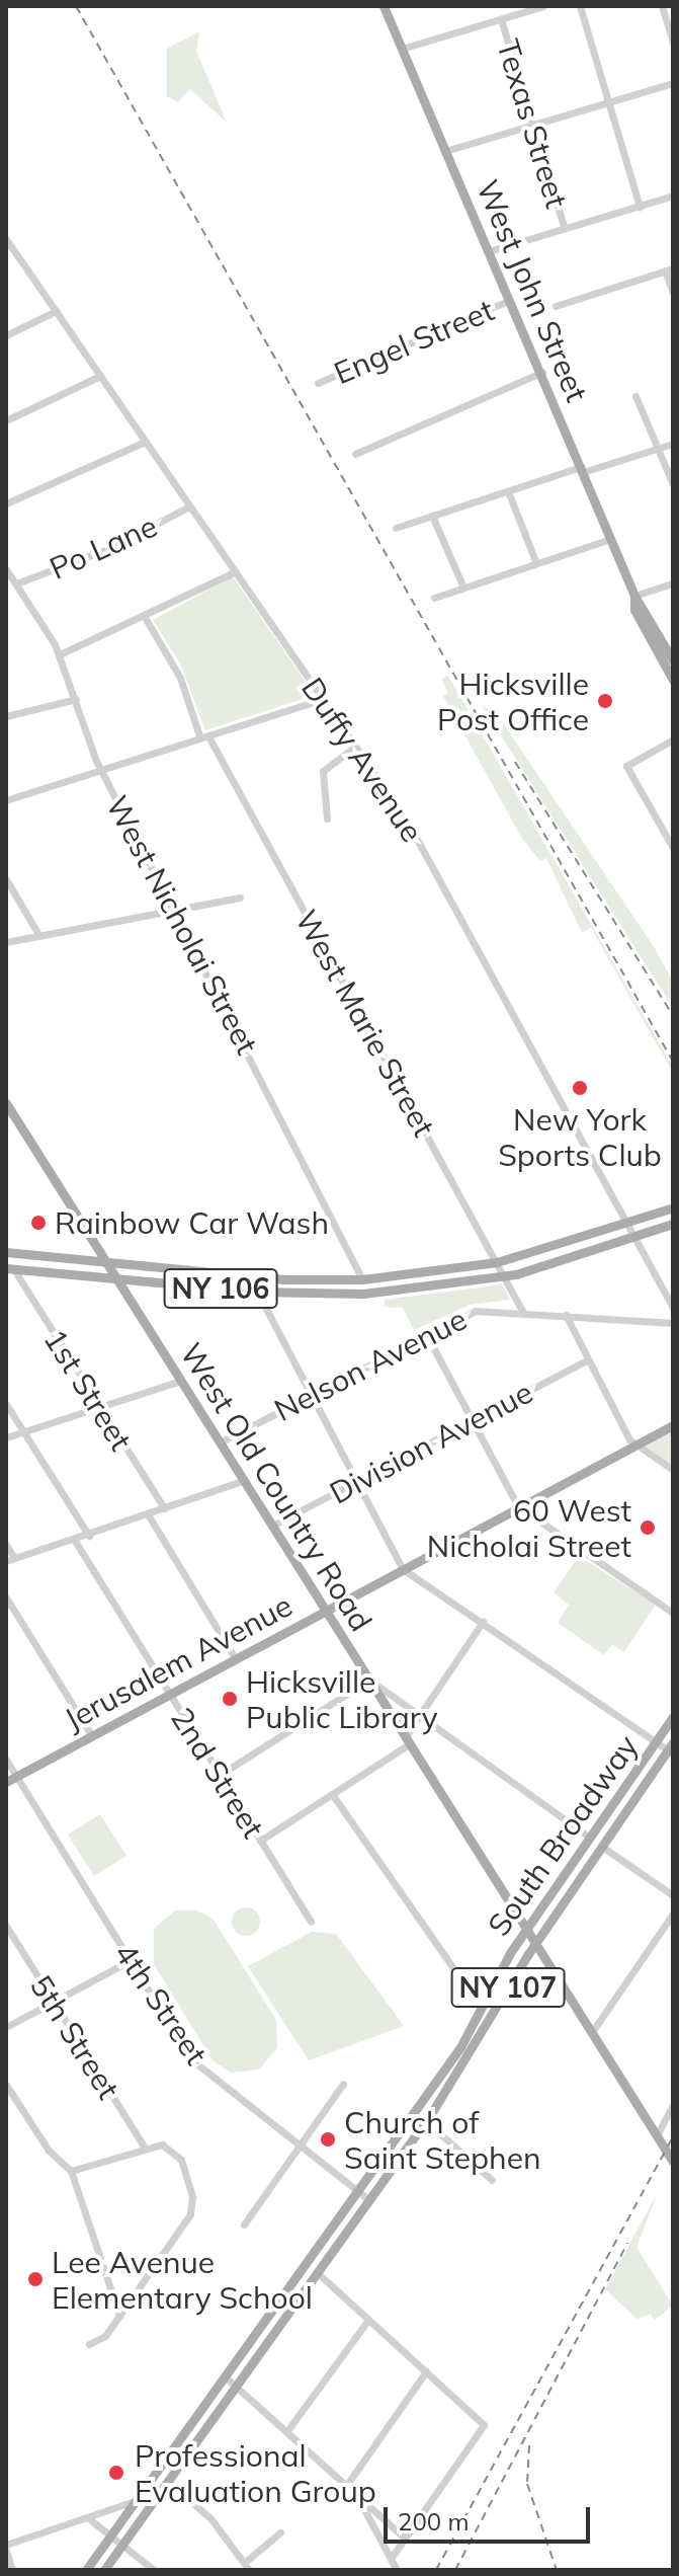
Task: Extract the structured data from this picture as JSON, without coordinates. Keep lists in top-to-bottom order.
{
  "streets": {
    "main road": [
      "West John Street",
      "NY 106",
      "West Old Country Road",
      "Jerusalem Avenue",
      "South Broadway",
      "NY 107"
    ],
    "street": [
      "Texas Street",
      "Engel Street",
      "Po Lane",
      "Duffy Avenue",
      "West Nicholai Street",
      "West Marie Street",
      "Nelson Avenue",
      "1st Street",
      "Division Avenue",
      "2nd Street",
      "4th Street",
      "5th Street"
    ]
  },
  "crossings": [
    ["West John Street", "Engel Street"],
    ["Po Lane", "Duffy Avenue"],
    ["Po Lane", "West Nicholai Street"],
    ["Duffy Avenue", "NY 106"],
    ["West Nicholai Street", "NY 106"],
    ["West Marie Street", "NY 106"],
    ["West Marie Street", "Nelson Avenue"],
    ["NY 106", "1st Street"],
    ["NY 106", "West Old Country Road"],
    ["Nelson Avenue", "West Old Country Road"],
    ["Division Avenue", "West Old Country Road"],
    ["West Old Country Road", "Jerusalem Avenue"],
    ["West Old Country Road", "South Broadway"],
    ["Jerusalem Avenue", "2nd Street"],
    ["Jerusalem Avenue", "4th Street"],
    ["South Broadway", "NY 107"],
    ["South Broadway", "4th Street"]
  ],
  "places": [
    "Hicksville Post Office",
    "New York Sports Club",
    "Rainbow Car Wash",
    "60 West Nicholai Street",
    "Hicksville Public Library",
    "Church of Saint Stephen",
    "Lee Avenue Elementary School",
    "Professional Evaluation Group"
  ],
  "scale_bar": "200 m"
}
